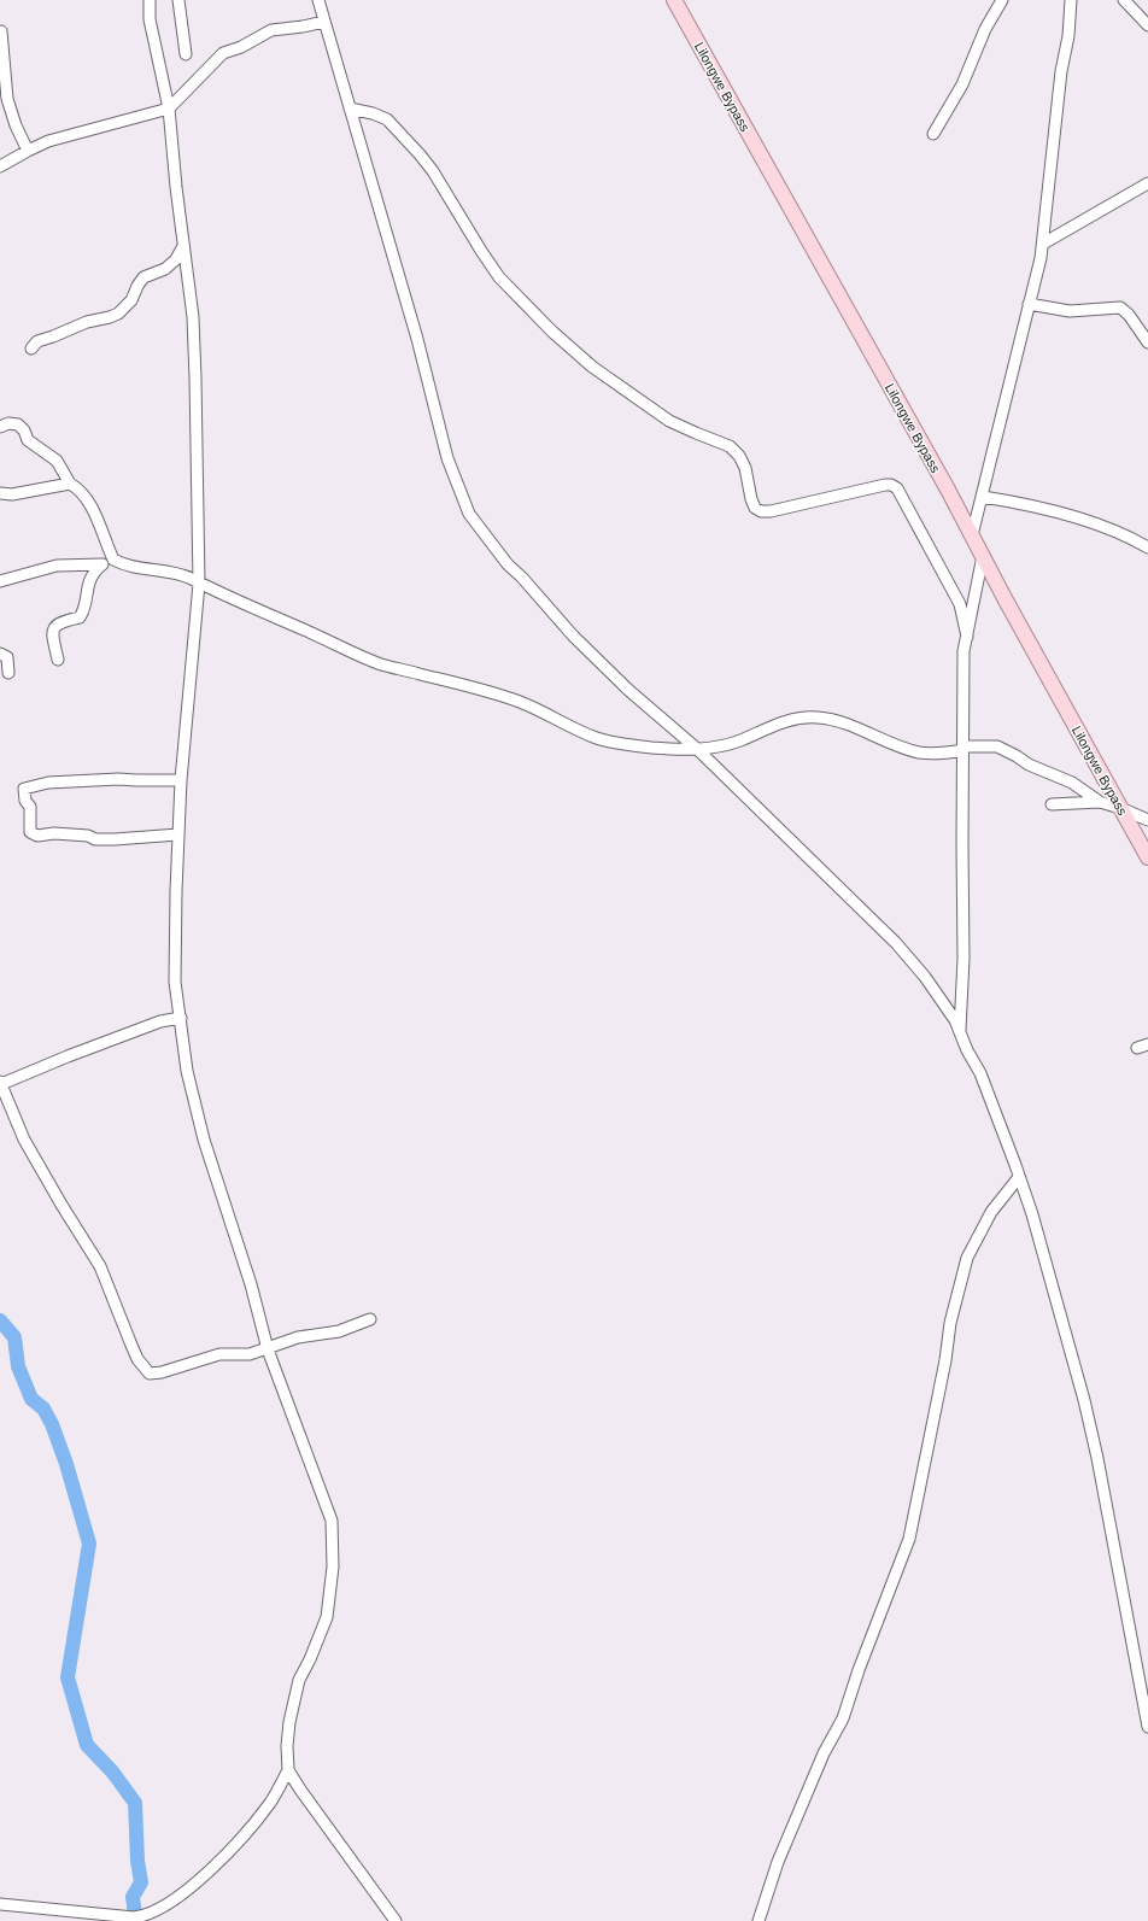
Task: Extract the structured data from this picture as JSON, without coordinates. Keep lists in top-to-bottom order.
{
  "streets": {
    "main road": ["Lilongwe Bypass"]
  }
}
